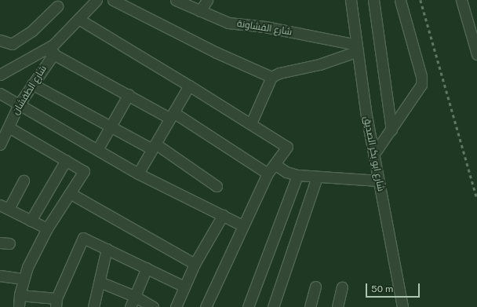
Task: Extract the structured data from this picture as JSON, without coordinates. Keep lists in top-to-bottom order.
{
  "streets": {
    "street": ["شارع الفشاونة", "شارع الطفشان", "شارع ابو بكر الصديق"]
  },
  "crossings": [
    ["شارع الفشاونة", "شارع ابو بكر الصديق"]
  ],
  "scale_bar": "50 m"
}
